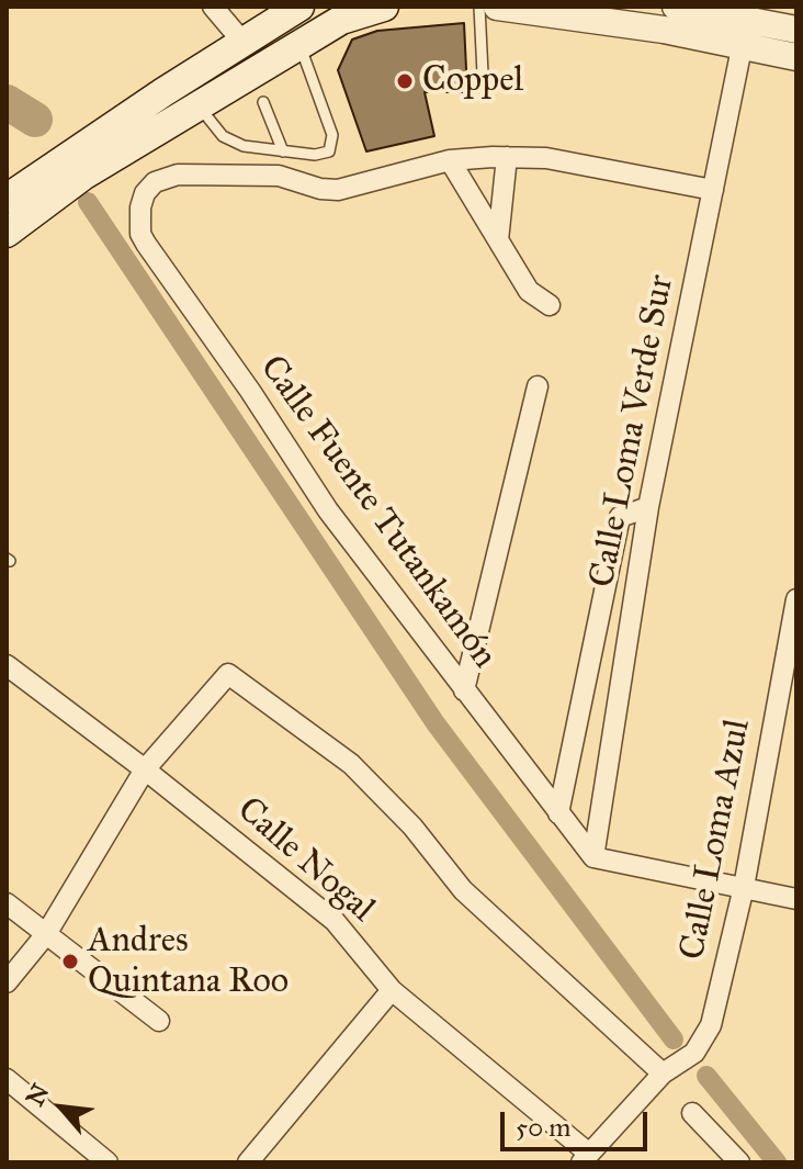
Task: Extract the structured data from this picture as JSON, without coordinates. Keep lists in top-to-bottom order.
{
  "streets": {
    "street": [
      "Calle Loma Verde Sur",
      "Calle Fuente Tutankamón",
      "Calle Loma Azul",
      "Calle Nogal"
    ]
  },
  "crossings": [
    ["Calle Loma Verde Sur", "Calle Fuente Tutankamón"],
    ["Calle Loma Azul", "Calle Nogal"]
  ],
  "places": ["Coppel", "Andres Quintana Roo"],
  "scale_bar": "50 m",
  "north": "top left"
}
